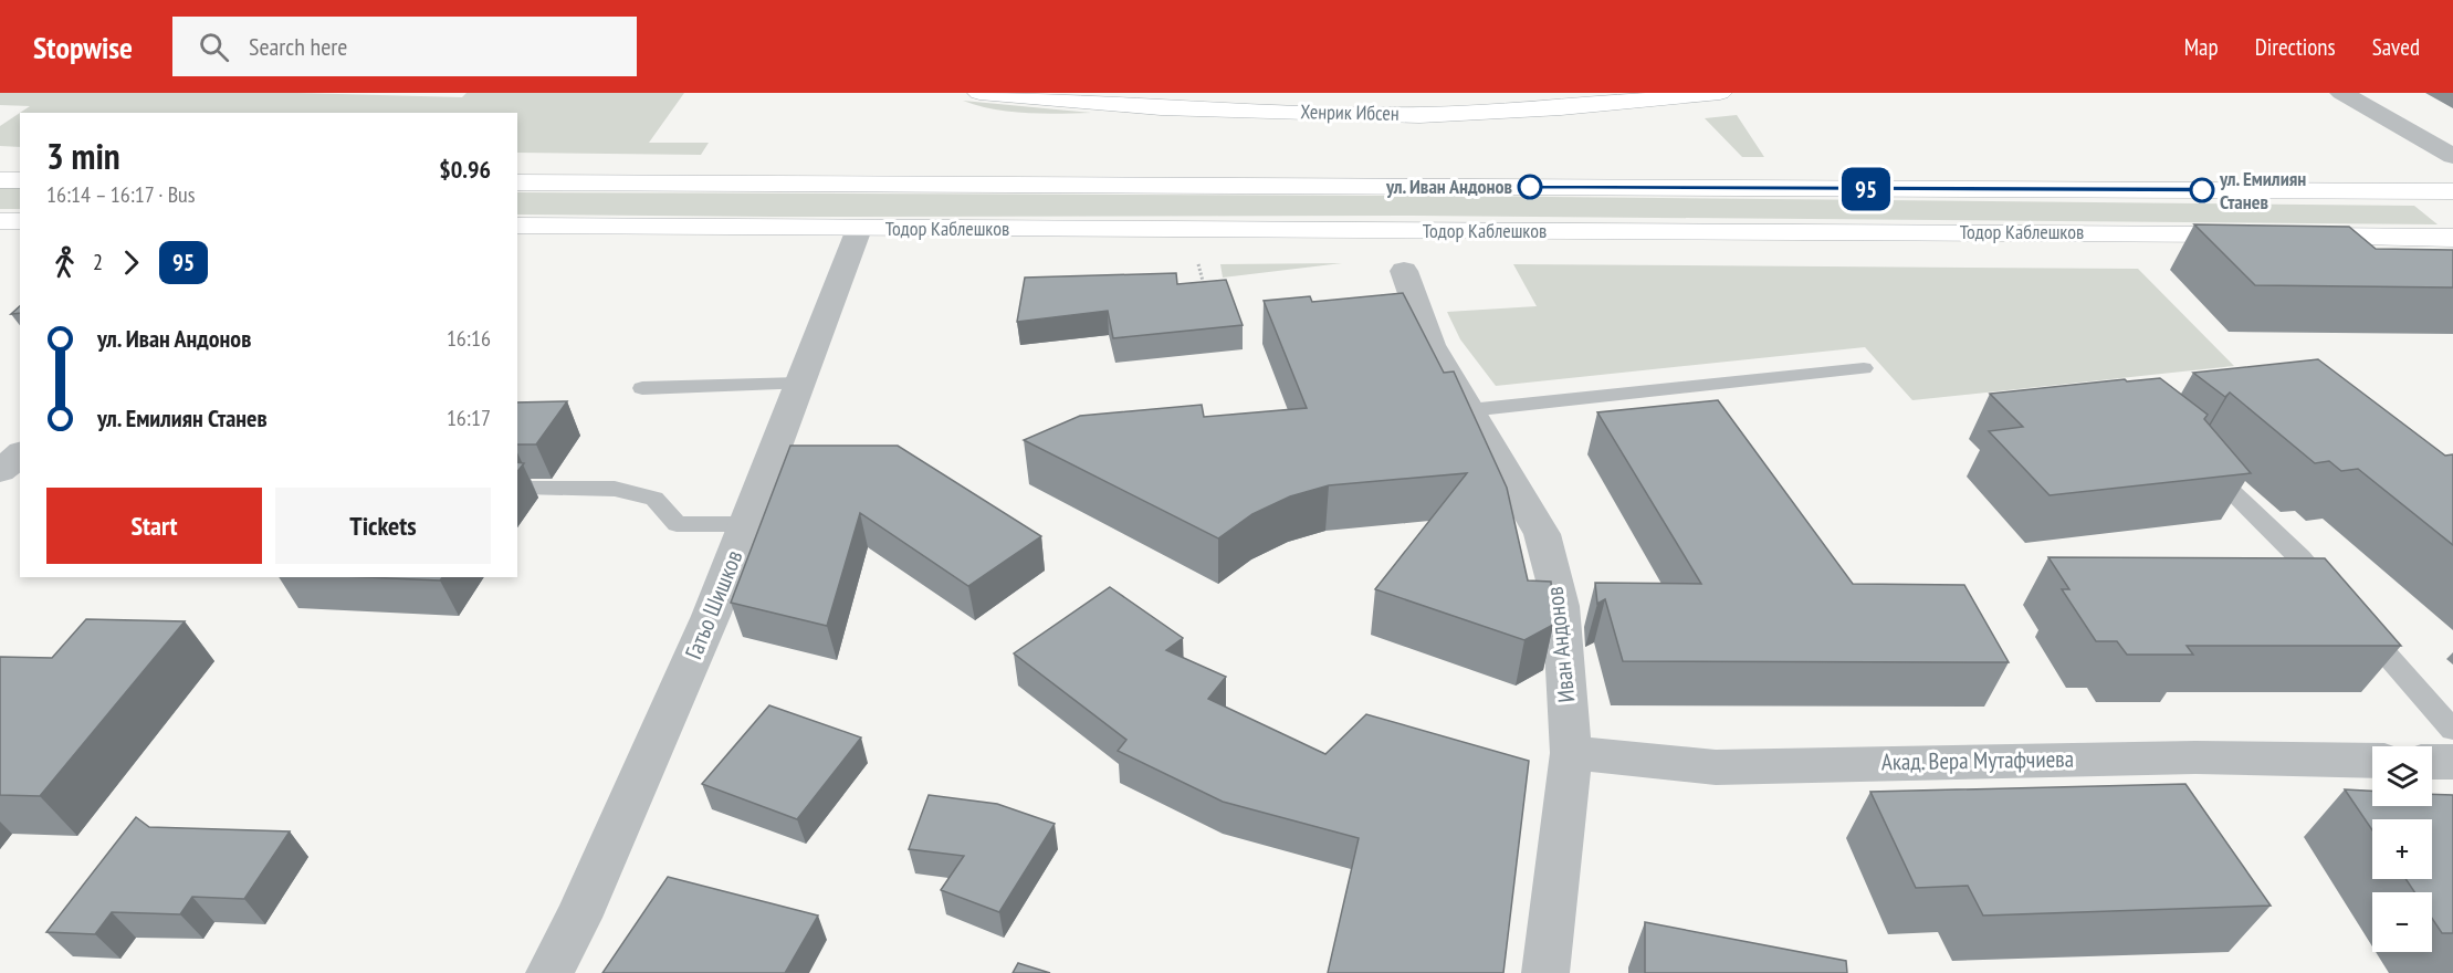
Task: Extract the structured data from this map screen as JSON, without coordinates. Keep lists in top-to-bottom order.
{
  "streets": {
    "main road": ["Хенрик Ибсен", "Тодор Каблешков"],
    "street": ["Гатьо Шишков", "Иван Андонов", "Акад. Вера Мутафчиева"]
  },
  "crossings": [
    ["Тодор Каблешков", "Гатьо Шишков"],
    ["Иван Андонов", "Акад. Вера Мутафчиева"]
  ],
  "places": ["ул. Иван Андонов", "ул. Емилиян Станев"],
  "lines": ["bus line 95"],
  "page": {
    "header": "Stopwise",
    "search": "Search here",
    "nav": ["Map", "Directions", "Saved"],
    "on_map": "95",
    "heading": ["3 min", "16:14 – 16:17 · Bus", "$0.96"],
    "legs": ["2", "95"],
    "list": [
      {
        "name": "ул. Иван Андонов",
        "value": "16:16"
      },
      {
        "name": "ул. Емилиян Станев",
        "value": "16:17"
      }
    ],
    "buttons": ["Start", "Tickets"],
    "map_buttons": ["+", "−"]
  }
}
